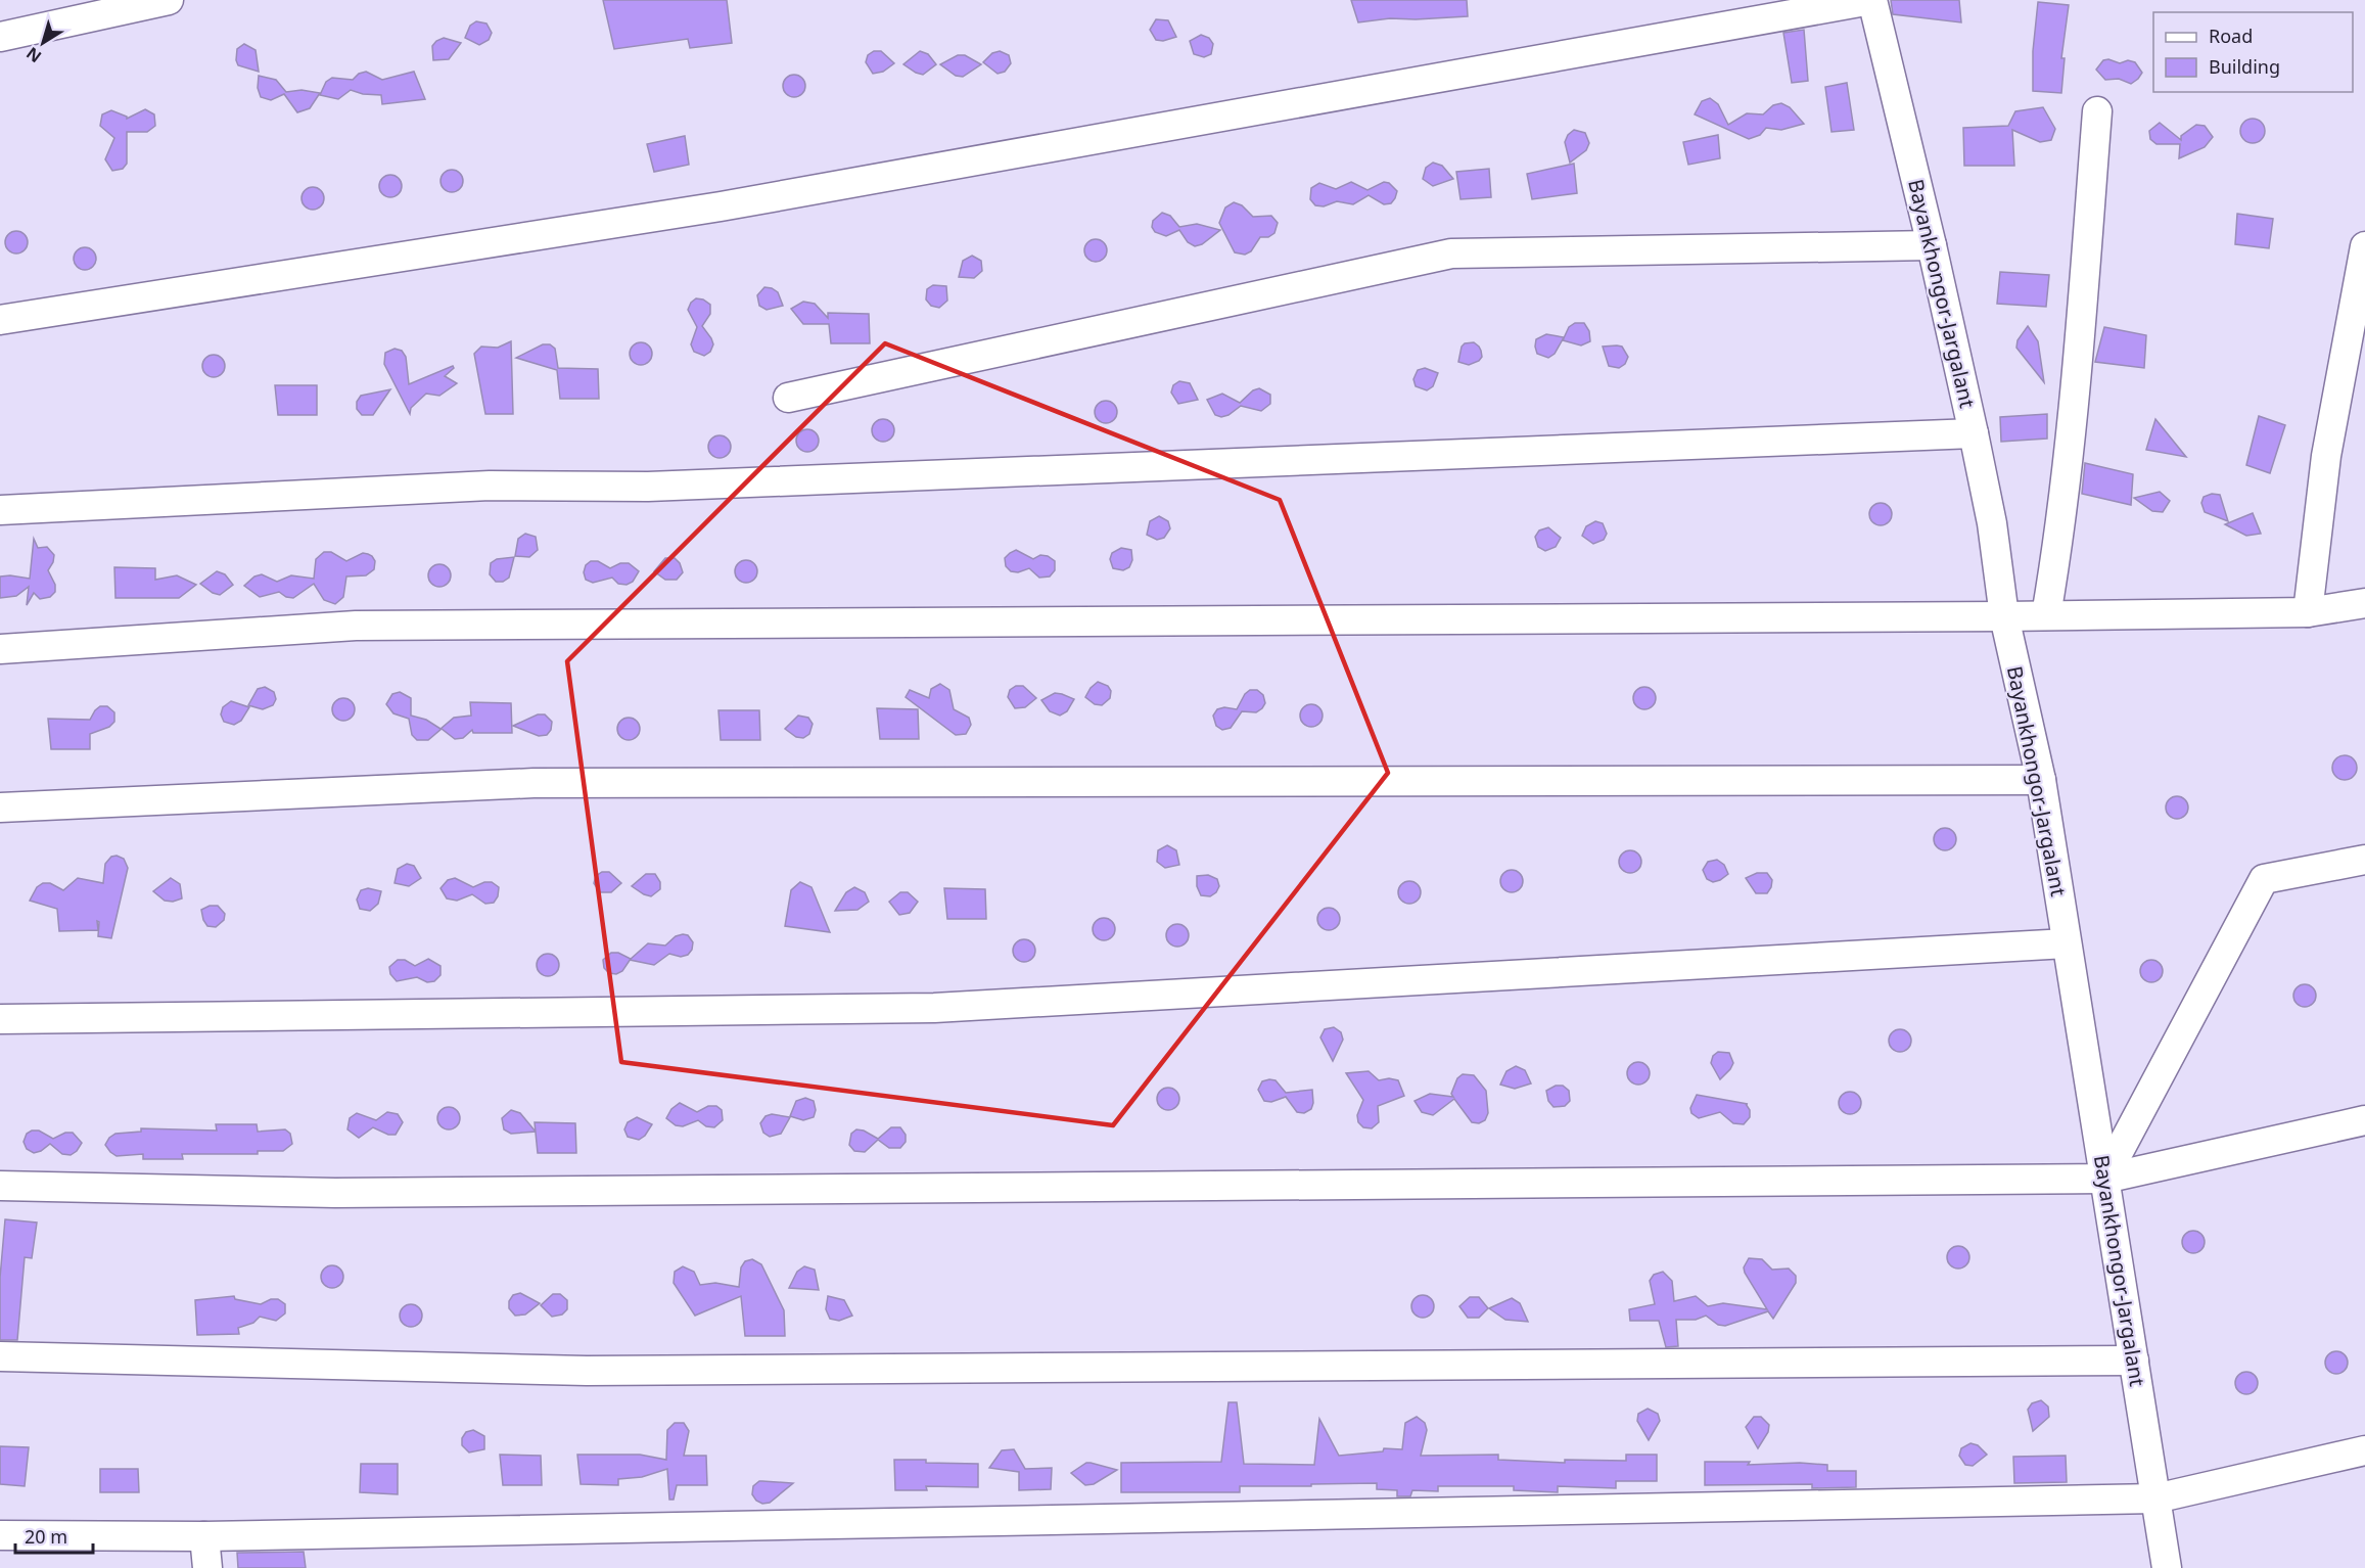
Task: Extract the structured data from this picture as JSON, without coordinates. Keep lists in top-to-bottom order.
{
  "streets": {
    "street": ["Bayankhongor-Jargalant"]
  },
  "legend": ["Road", "Building"],
  "scale_bar": "20 m",
  "north": "bottom left"
}
